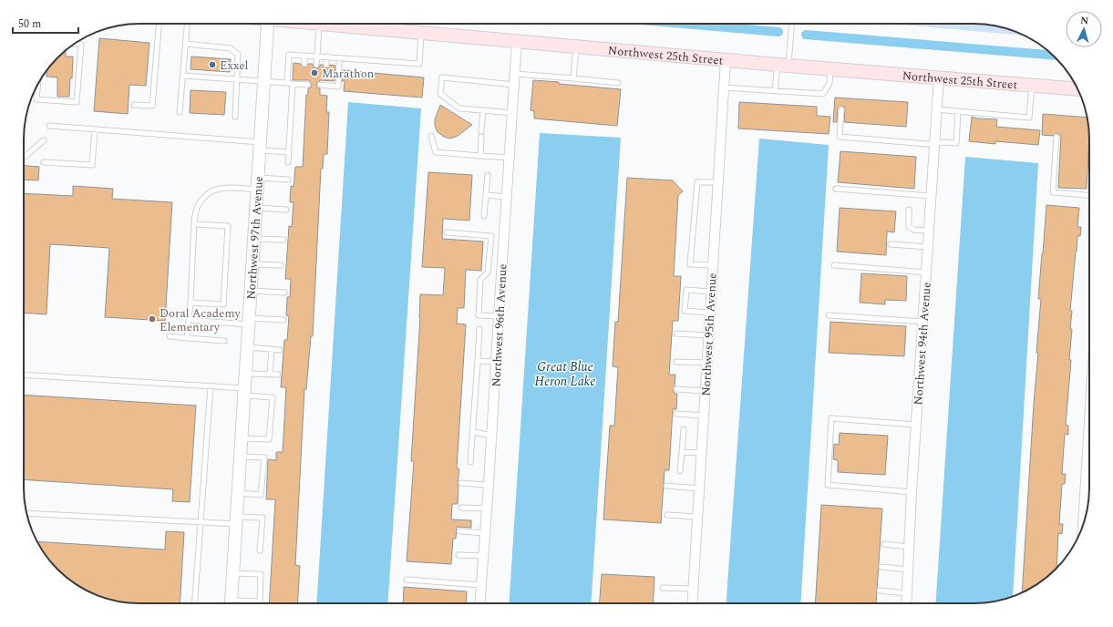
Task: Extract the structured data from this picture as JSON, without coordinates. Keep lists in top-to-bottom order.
{
  "streets": {
    "main road": ["Northwest 25th Street"],
    "street": [
      "Northwest 97th Avenue",
      "Northwest 96th Avenue",
      "Northwest 95th Avenue",
      "Northwest 94th Avenue"
    ]
  },
  "crossings": [
    ["Northwest 25th Street", "Northwest 96th Avenue"],
    ["Northwest 25th Street", "Northwest 95th Avenue"],
    ["Northwest 25th Street", "Northwest 94th Avenue"]
  ],
  "water": ["Great Blue Heron Lake"],
  "places": ["Exxel", "Marathon", "Doral Academy Elementary"],
  "scale_bar": "50 m",
  "north": "top"
}
